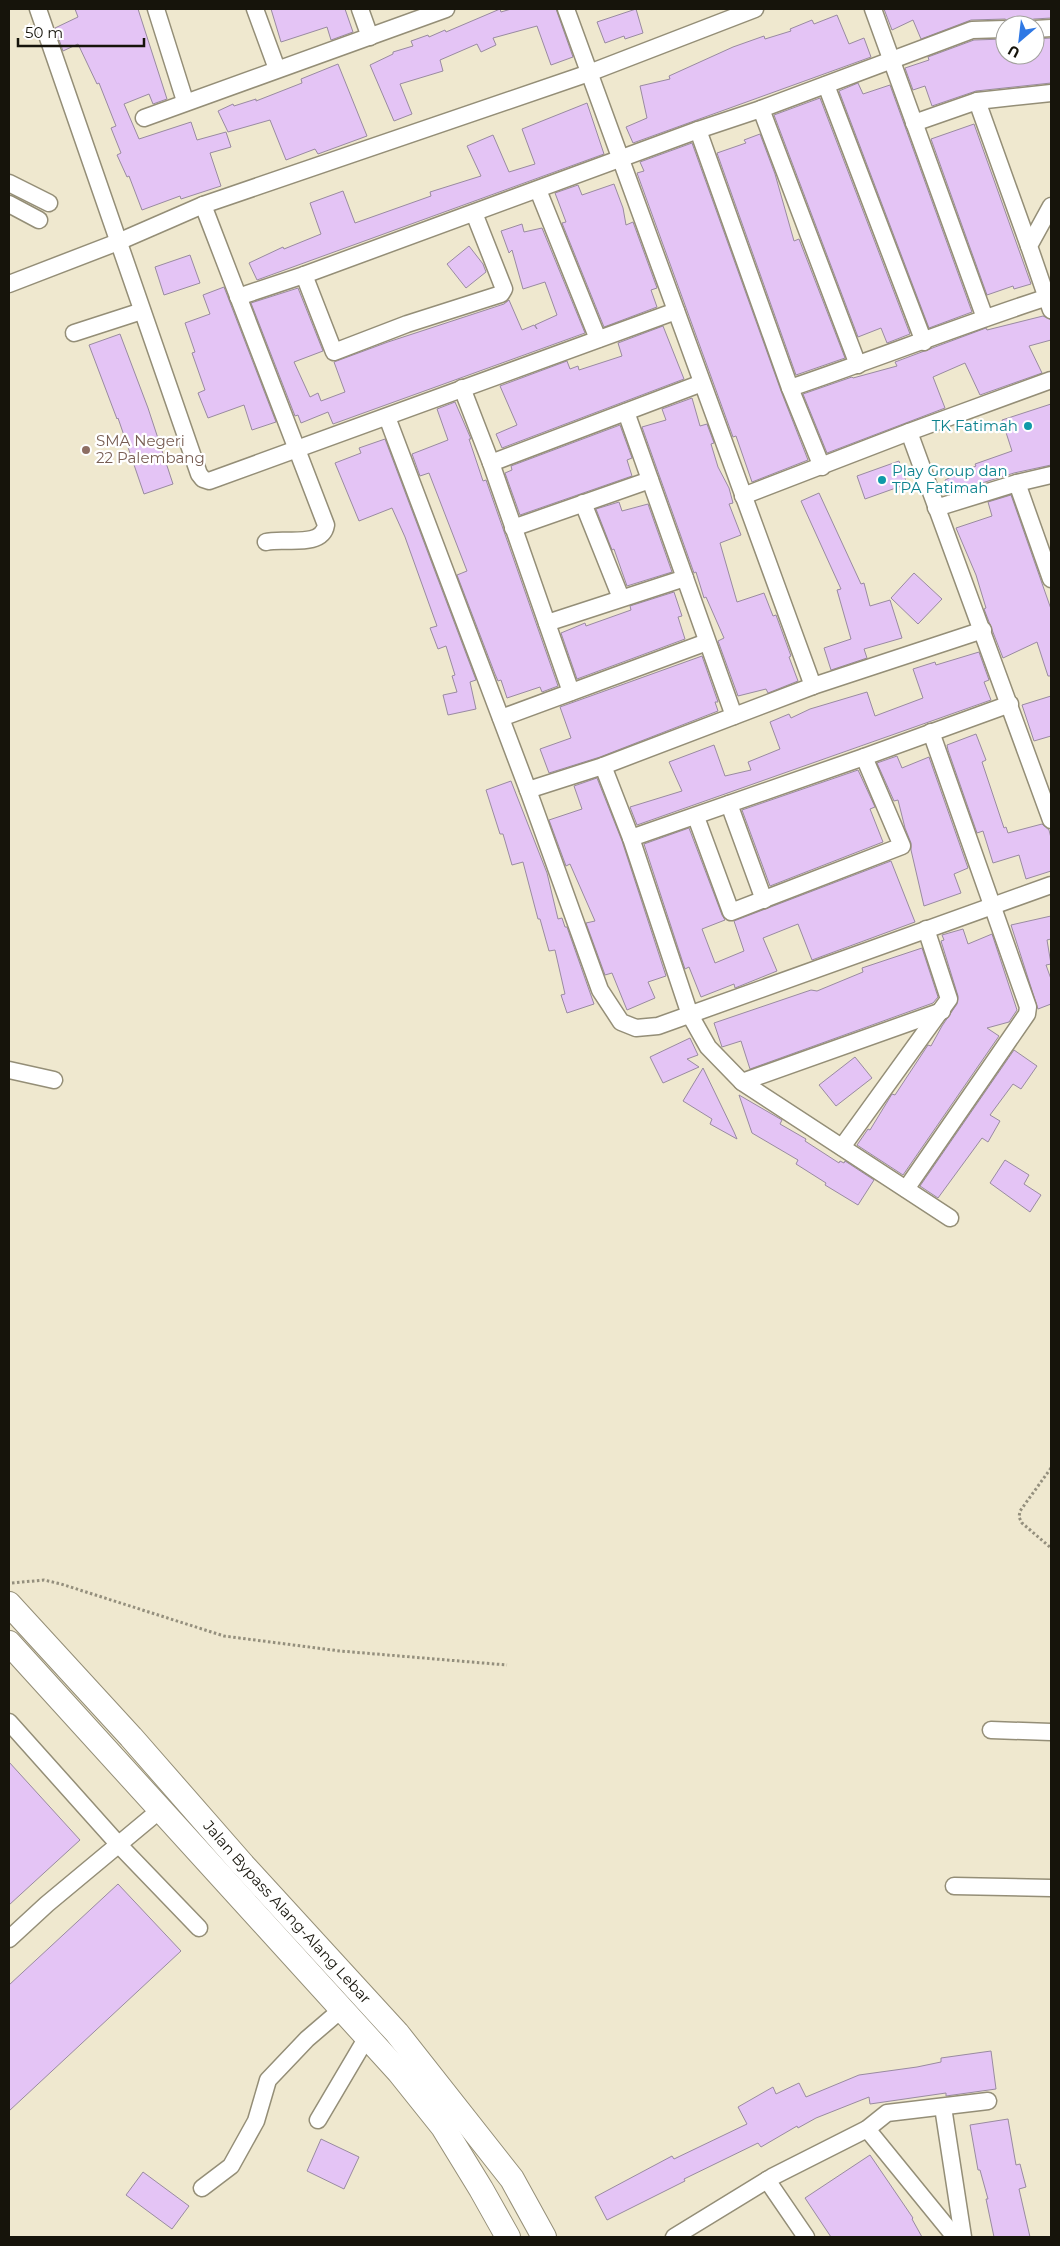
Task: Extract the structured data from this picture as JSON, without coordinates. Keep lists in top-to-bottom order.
{
  "streets": {
    "highway": ["Jalan Bypass Alang-Alang Lebar"]
  },
  "places": ["TK Fatimah", "SMA Negeri 22 Palembang", "Play Group dan TPA Fatimah"],
  "scale_bar": "50 m",
  "north": "bottom left"
}
